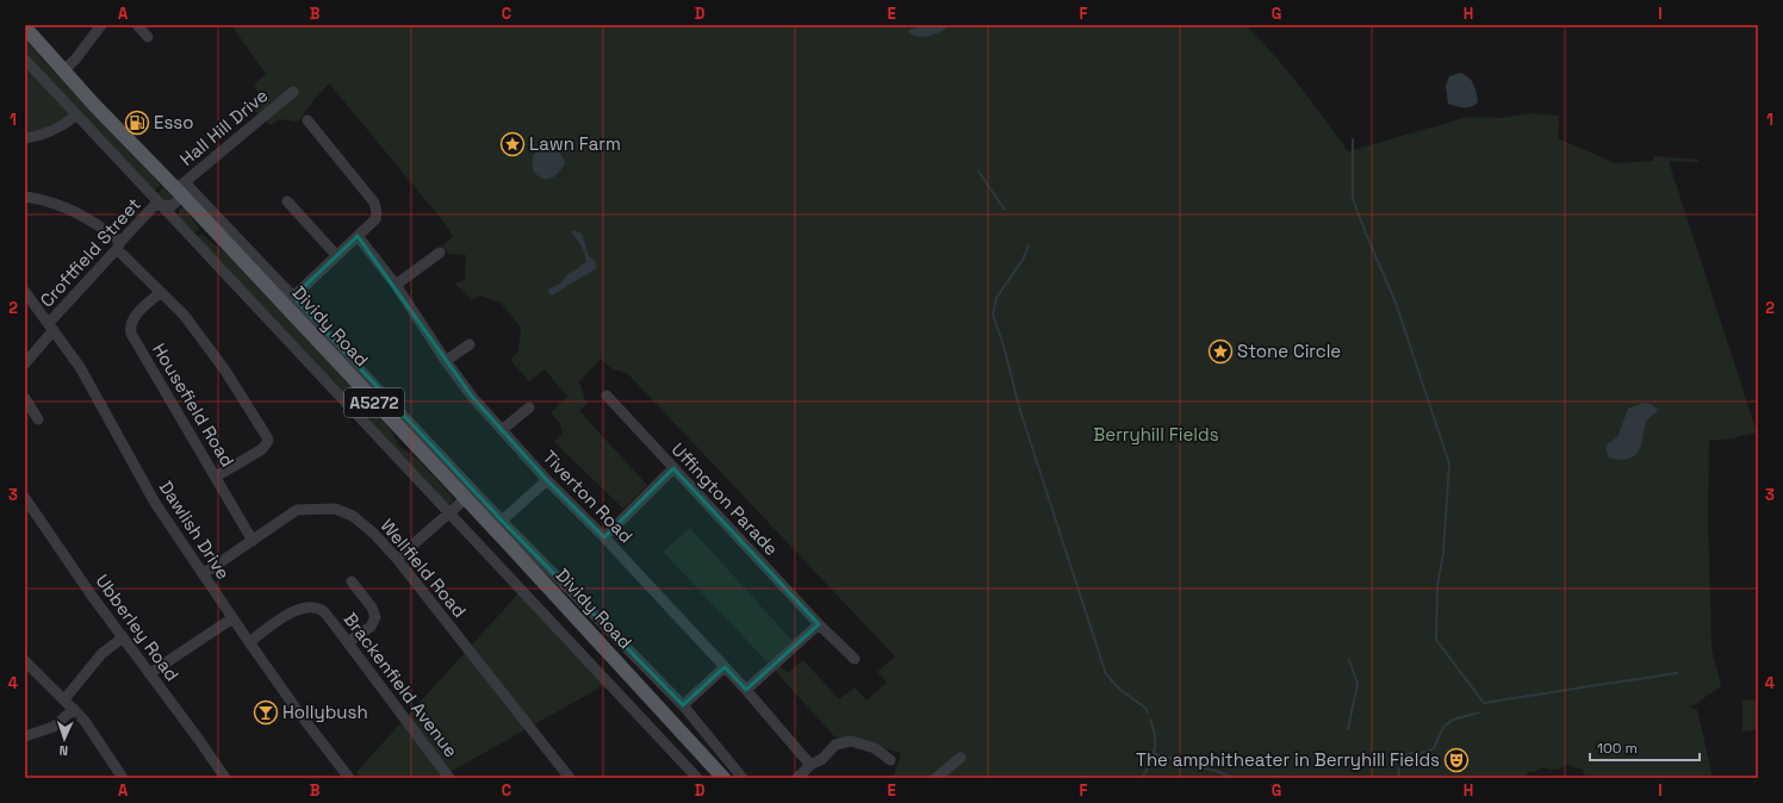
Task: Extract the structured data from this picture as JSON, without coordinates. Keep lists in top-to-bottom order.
{
  "streets": {
    "main road": ["Dividy Road", "A5272"],
    "street": [
      "Hall Hill Drive",
      "Croftfield Street",
      "Housefield Road",
      "Tiverton Road",
      "Uffington Parade",
      "Dawlish Drive",
      "Wellfield Road",
      "Ubberley Road",
      "Brackenfield Avenue"
    ]
  },
  "crossings": [
    ["Hall Hill Drive", "Croftfield Street"],
    ["Hall Hill Drive", "Dividy Road"],
    ["Croftfield Street", "Dividy Road"],
    ["Croftfield Street", "Dawlish Drive"],
    ["Housefield Road", "Wellfield Road"],
    ["Dawlish Drive", "Wellfield Road"],
    ["Dawlish Drive", "Brackenfield Avenue"]
  ],
  "parks": ["Berryhill Fields"],
  "places": {
    "fuel station": ["Esso"],
    "place": ["Lawn Farm", "Stone Circle"],
    "bar": ["Hollybush"],
    "theatre": ["The amphitheater in Berryhill Fields"]
  },
  "scale_bar": "100 m",
  "north": "bottom",
  "grid": {
    "columns": [
      "A",
      "B",
      "C",
      "D",
      "E",
      "F",
      "G",
      "H",
      "I"
    ],
    "rows": [
      "1",
      "2",
      "3",
      "4"
    ]
  }
}
